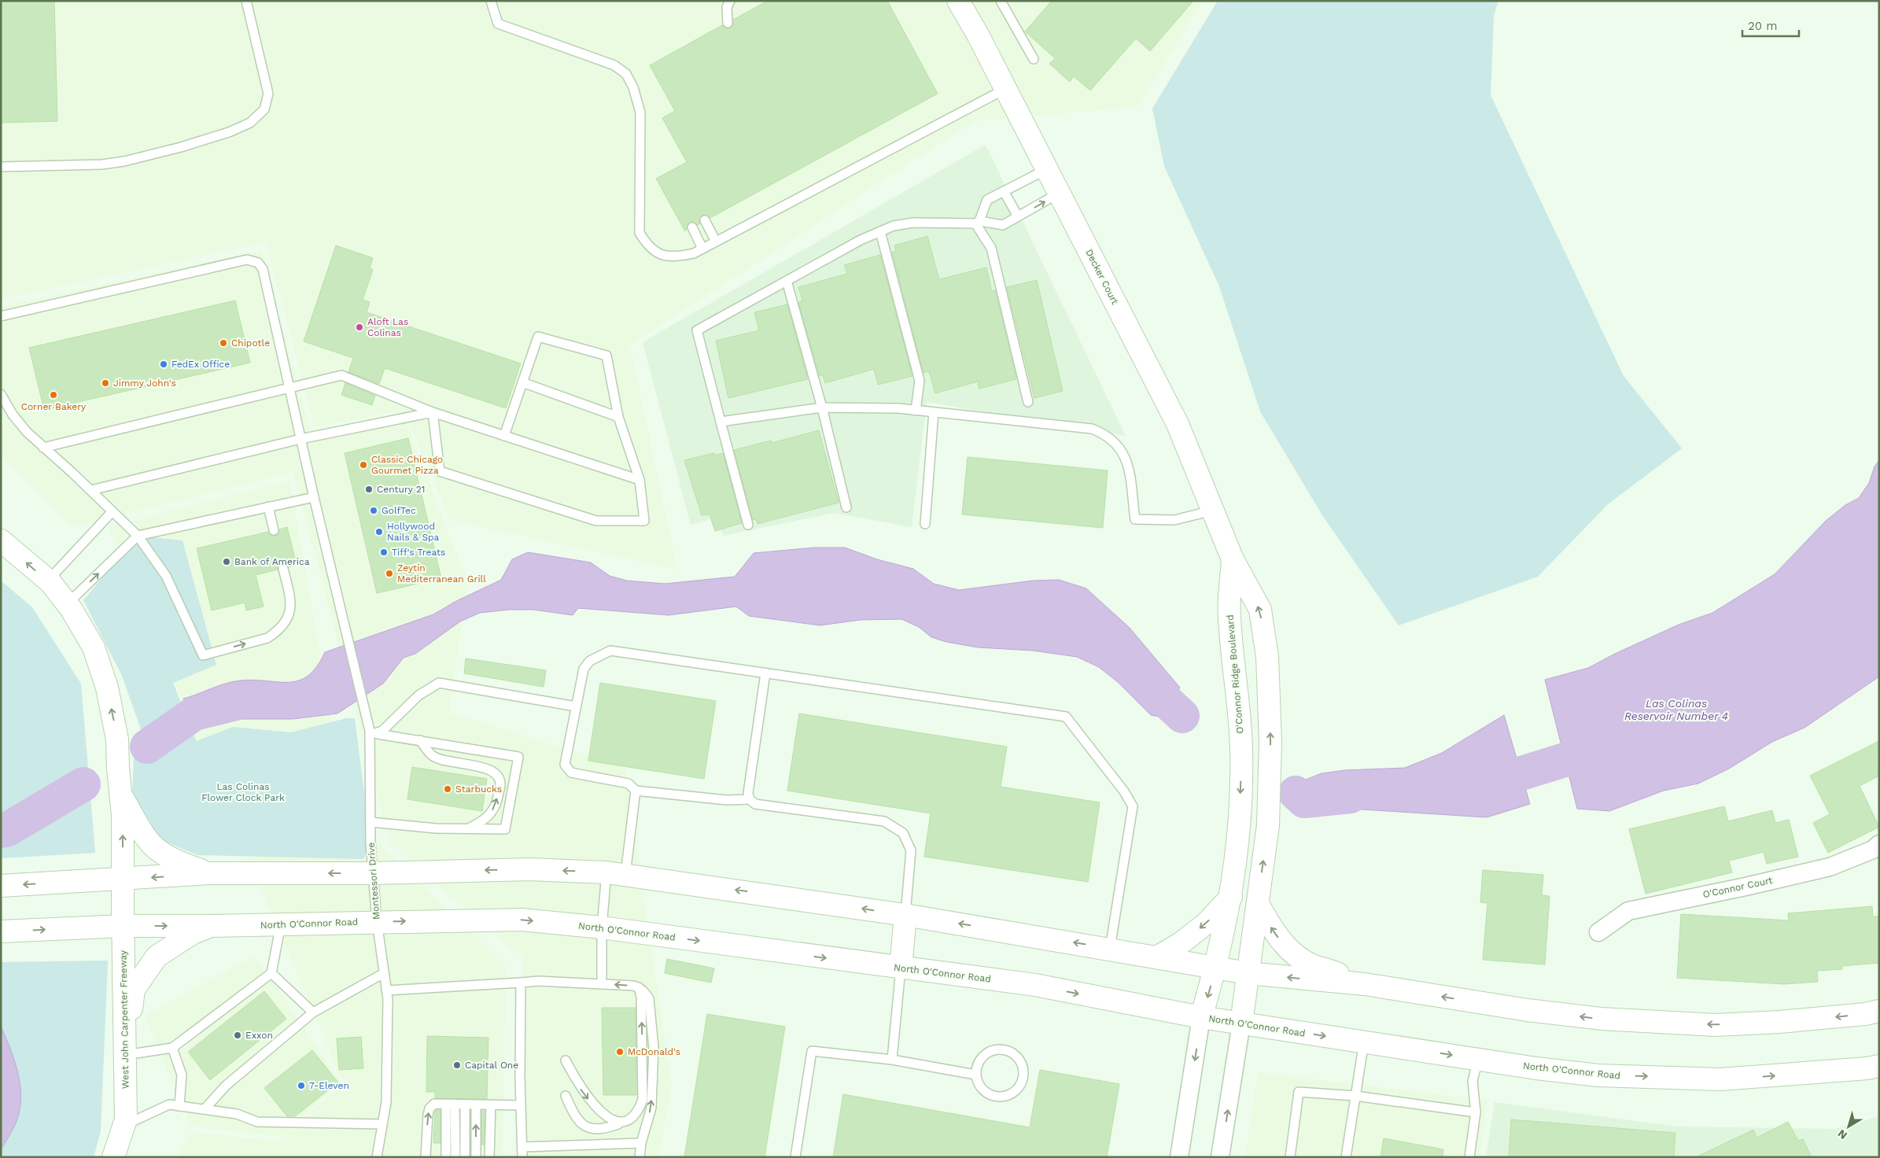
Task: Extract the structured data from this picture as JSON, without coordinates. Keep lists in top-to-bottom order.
{
  "streets": {
    "main road": [
      "Decker Court",
      "O'Connor Ridge Boulevard",
      "North O'Connor Road",
      "West John Carpenter Freeway"
    ],
    "street": ["O'Connor Court"],
    "lane": ["Montessori Drive"]
  },
  "crossings": [
    ["Decker Court", "O'Connor Ridge Boulevard"],
    ["O'Connor Ridge Boulevard", "North O'Connor Road"],
    ["Montessori Drive", "North O'Connor Road"],
    ["North O'Connor Road", "West John Carpenter Freeway"]
  ],
  "one_way": ["West John Carpenter Freeway"],
  "water": ["Las Colinas Reservoir Number 4"],
  "parks": ["Las Colinas Flower Clock Park"],
  "places": [
    "Aloft Las Colinas",
    "Chipotle",
    "FedEx Office",
    "Jimmy John's",
    "Corner Bakery",
    "Classic Chicago Gourmet Pizza",
    "Century 21",
    "GolfTec",
    "Hollywood Nails & Spa",
    "Tiff's Treats",
    "Bank of America",
    "Zeytin Mediterranean Grill",
    "Starbucks",
    "Exxon",
    "McDonald's",
    "Capital One",
    "7-Eleven"
  ],
  "scale_bar": "20 m",
  "north": "bottom left"
}
